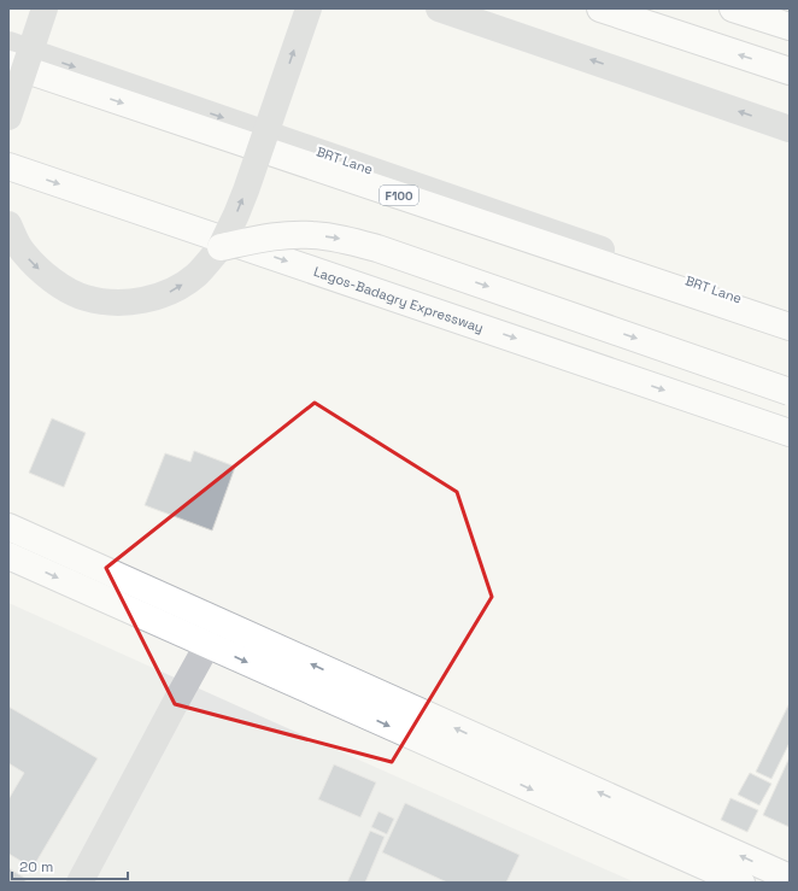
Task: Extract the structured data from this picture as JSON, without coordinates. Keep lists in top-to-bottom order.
{
  "streets": {
    "main road": ["F100", "Lagos-Badagry Expressway"],
    "street": ["BRT Lane"]
  },
  "scale_bar": "20 m"
}
